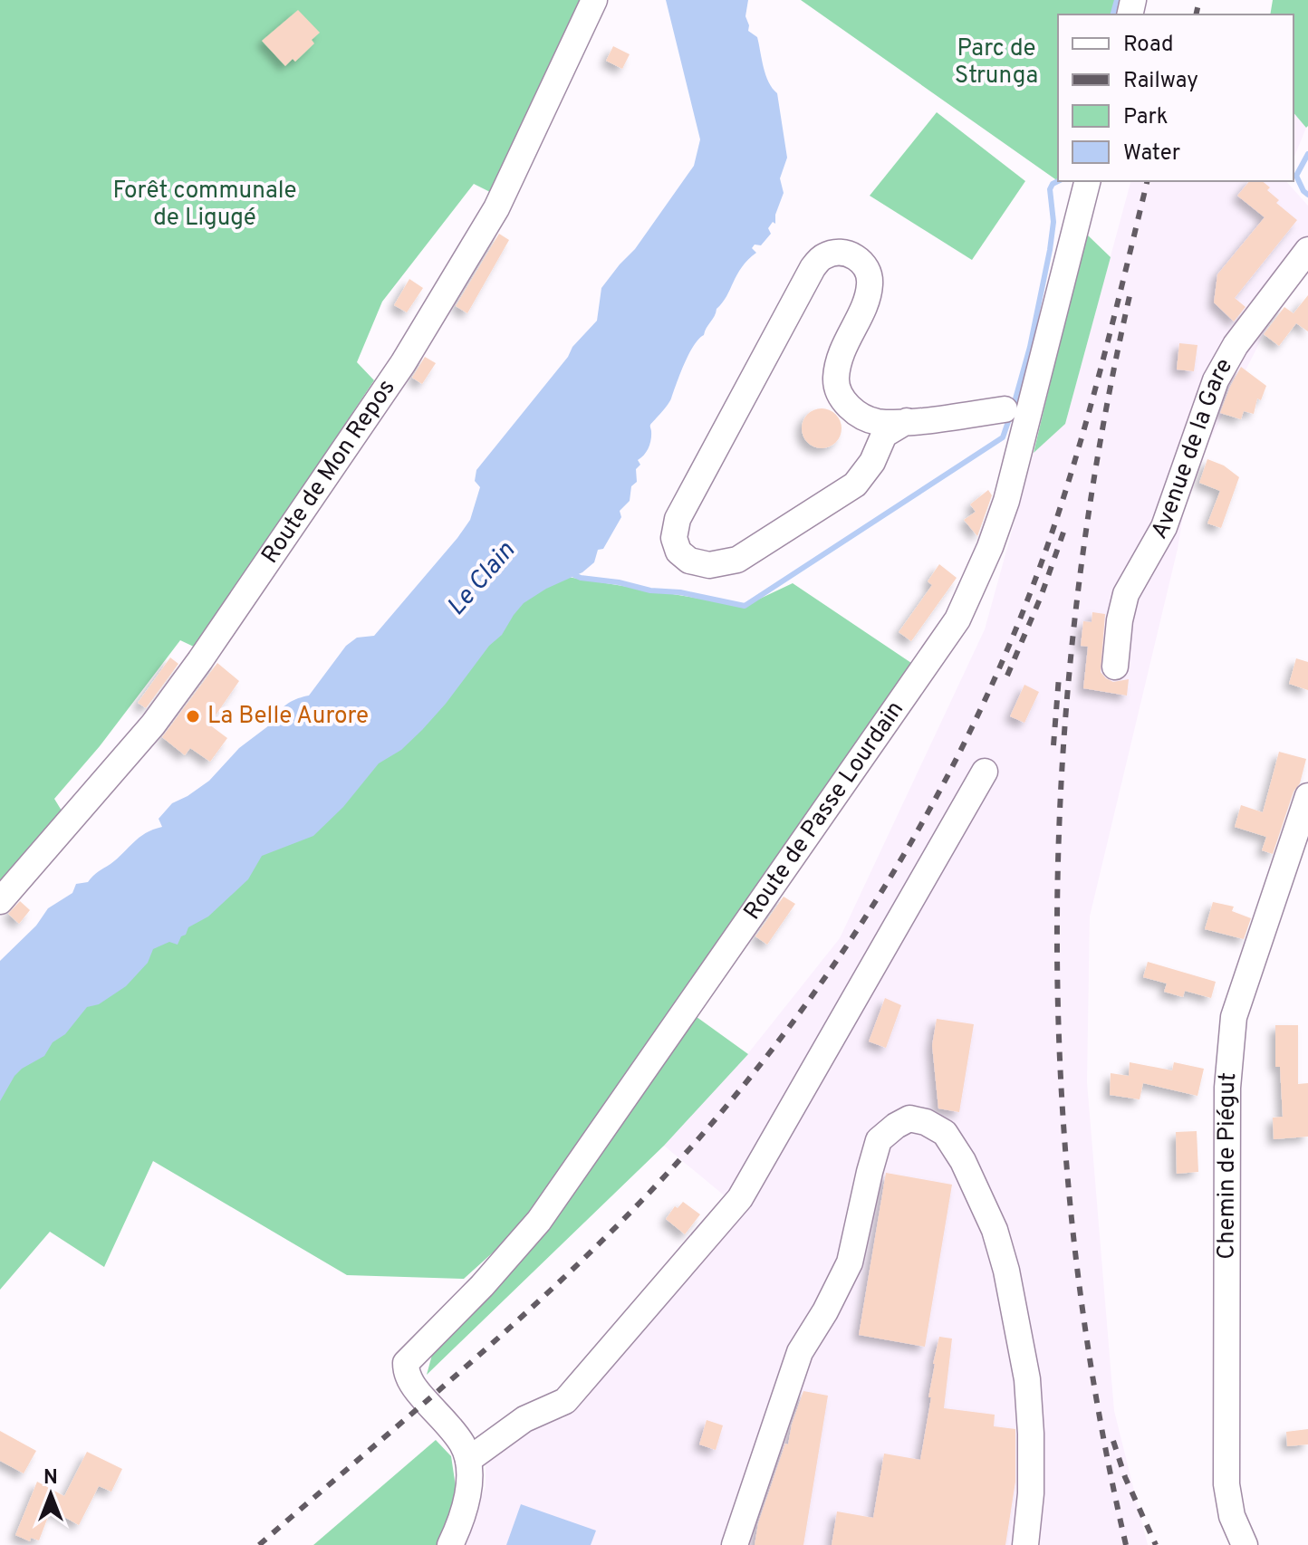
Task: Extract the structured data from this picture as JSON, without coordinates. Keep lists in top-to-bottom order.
{
  "streets": {
    "street": [
      "Avenue de la Gare",
      "Route de Mon Repos",
      "Route de Passe Lourdain",
      "Chemin de Piégut"
    ]
  },
  "water": ["Le Clain"],
  "parks": ["Parc de Strunga", "Forêt communale de Ligugé"],
  "places": ["La Belle Aurore"],
  "legend": [
    "Road",
    "Railway",
    "Park",
    "Water"
  ],
  "north": "top"
}
